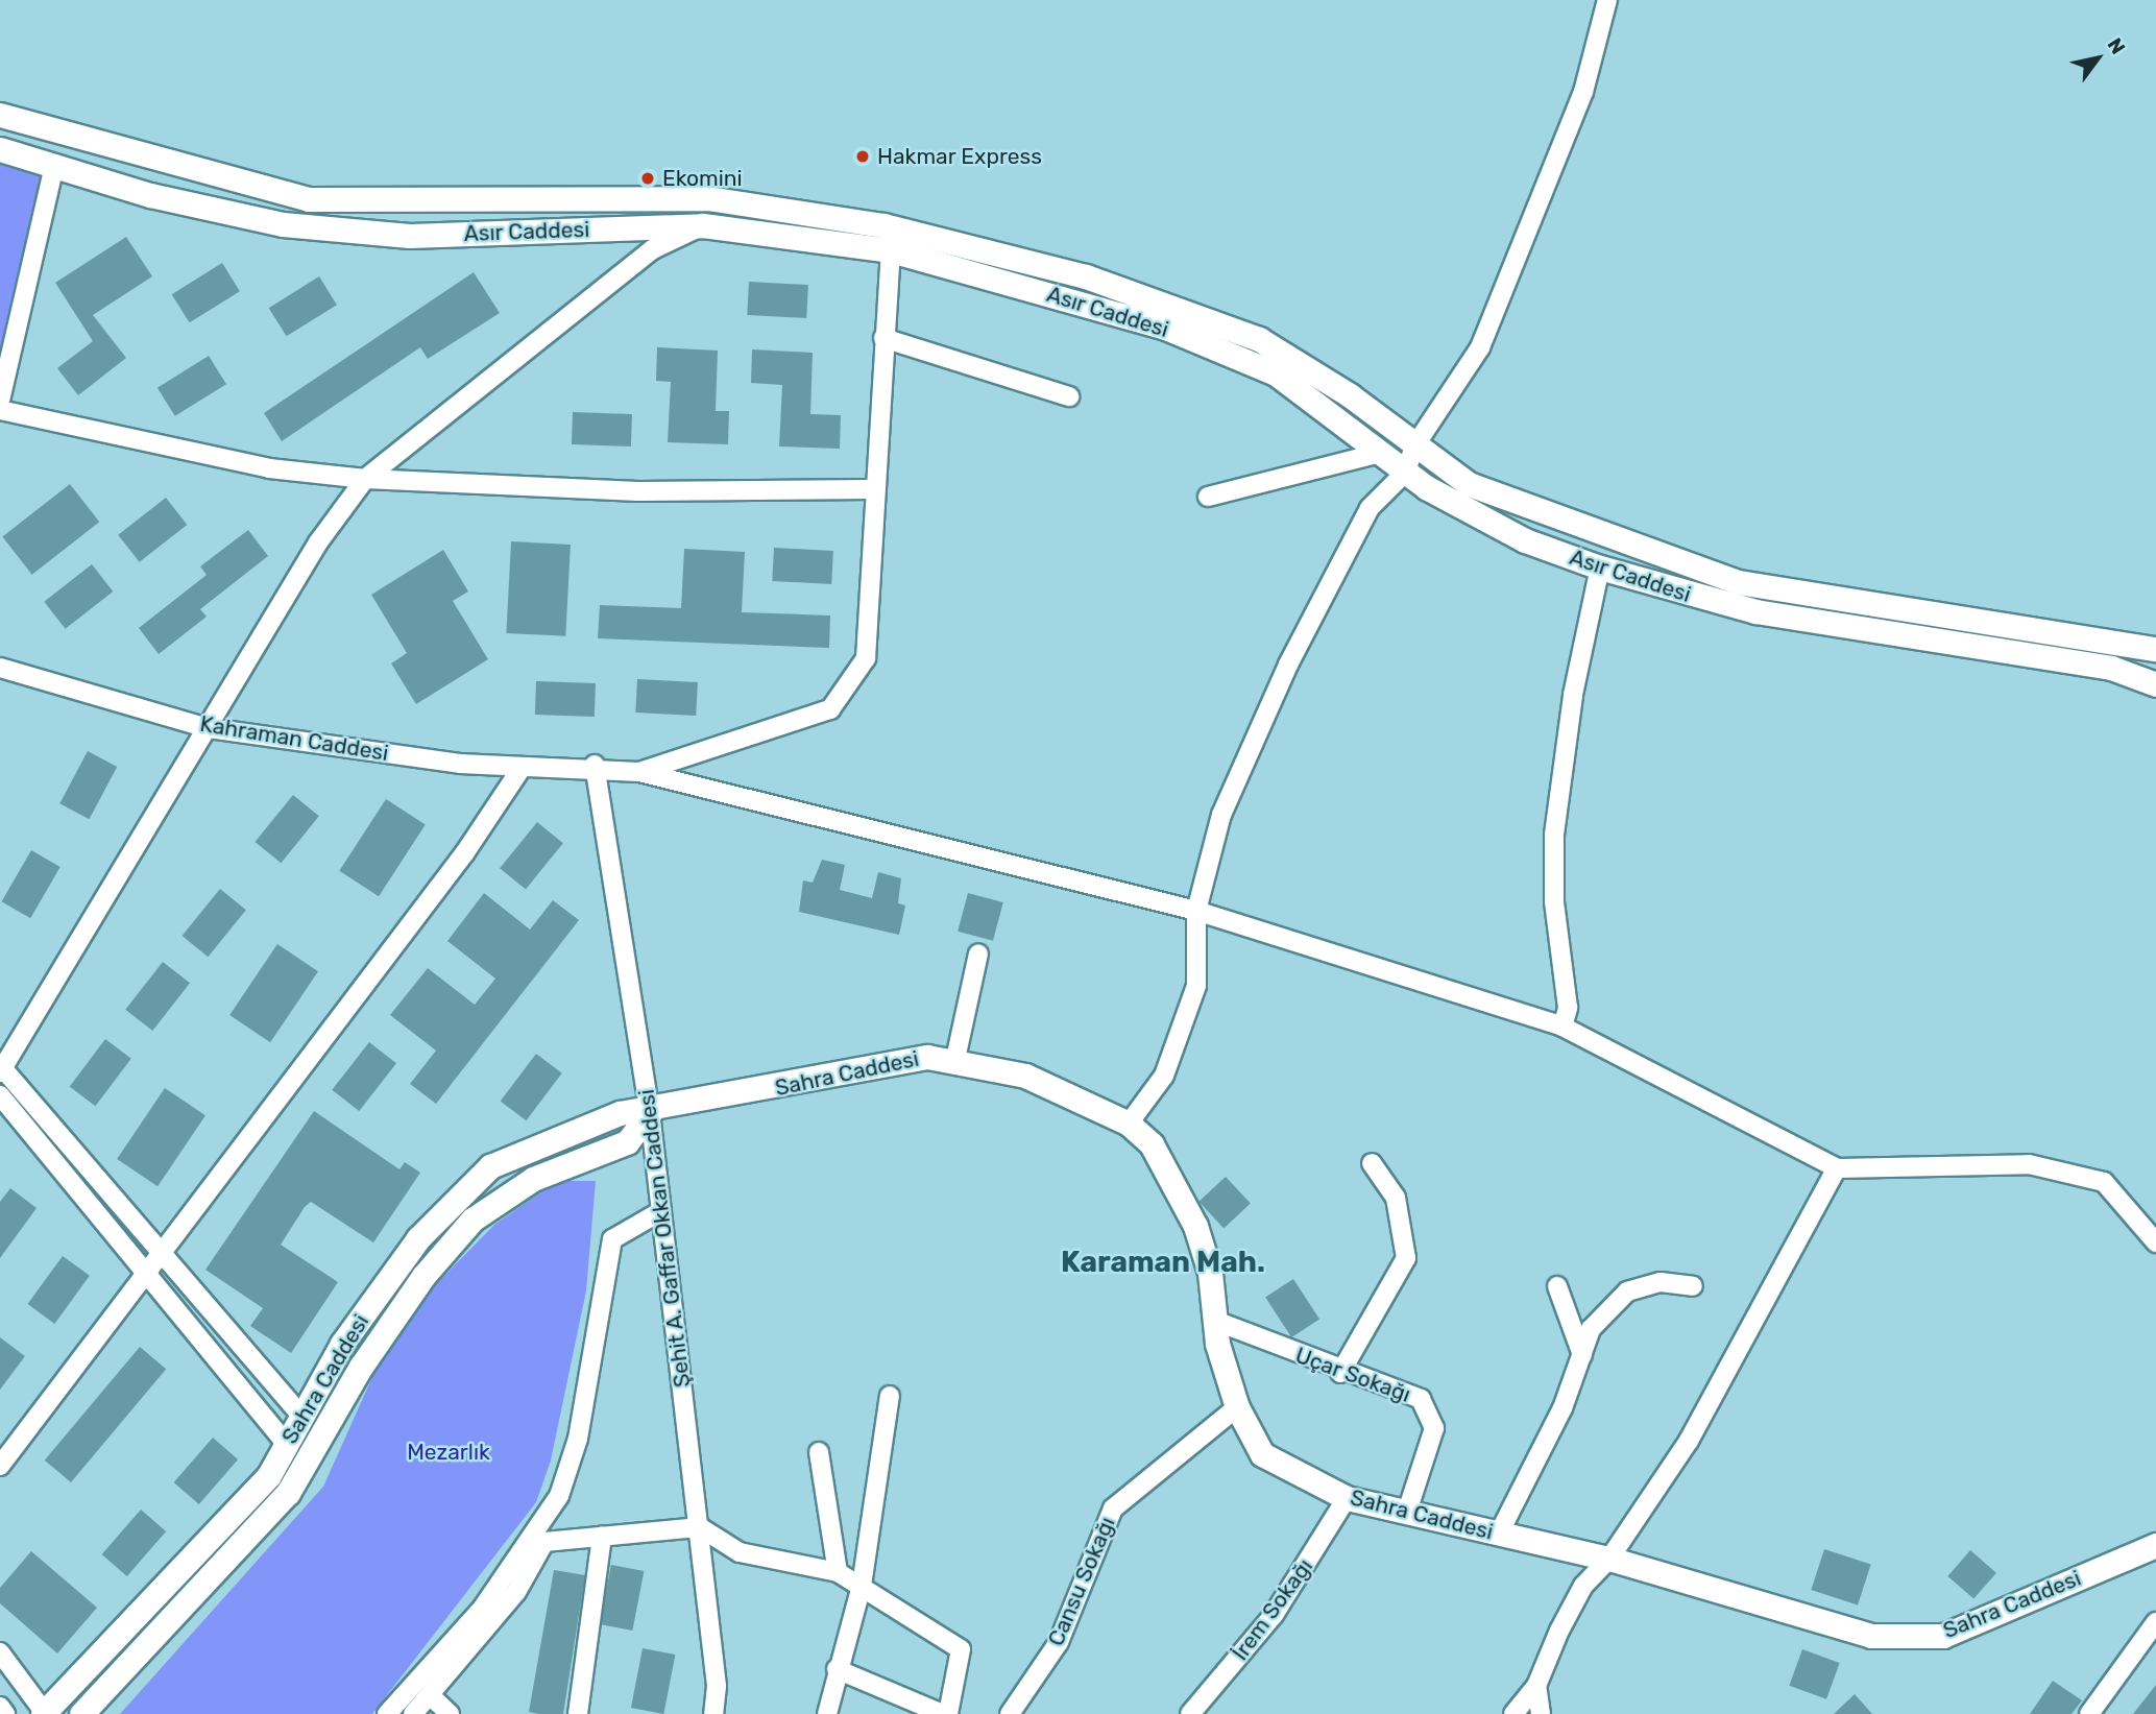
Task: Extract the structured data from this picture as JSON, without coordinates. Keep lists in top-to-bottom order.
{
  "streets": {
    "street": [
      "Asır Caddesi",
      "Kahraman Caddesi",
      "Sahra Caddesi",
      "Şehit A. Gaffar Okkan Caddesi",
      "Uçar Sokağı",
      "Cansu Sokağı",
      "İrem Sokağı"
    ]
  },
  "crossings": [
    ["Kahraman Caddesi", "Şehit A. Gaffar Okkan Caddesi"],
    ["Sahra Caddesi", "Şehit A. Gaffar Okkan Caddesi"],
    ["Sahra Caddesi", "Uçar Sokağı"],
    ["Sahra Caddesi", "Cansu Sokağı"],
    ["Sahra Caddesi", "İrem Sokağı"]
  ],
  "districts": ["Karaman Mah."],
  "parks": ["Mezarlık"],
  "places": ["Hakmar Express", "Ekomini"],
  "north": "top right"
}
